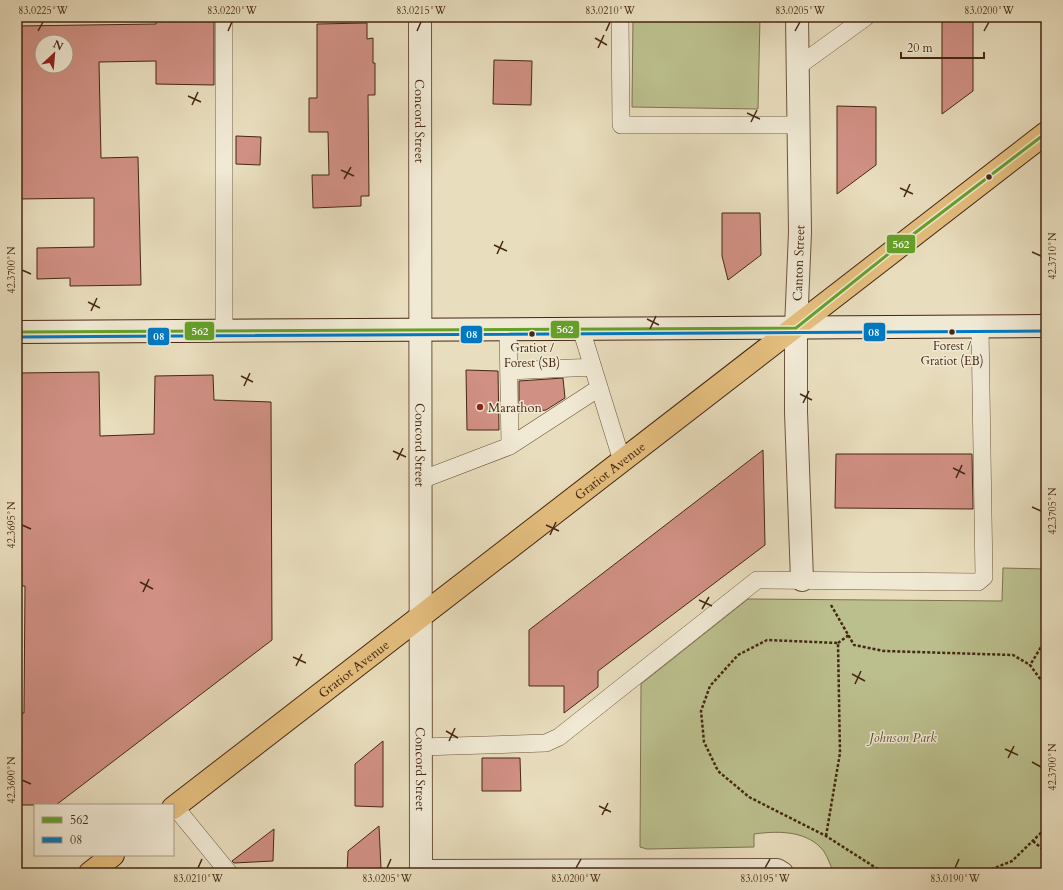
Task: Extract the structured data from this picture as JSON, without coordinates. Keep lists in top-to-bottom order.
{
  "streets": {
    "main road": ["Gratiot Avenue"],
    "street": ["Concord Street", "Canton Street"]
  },
  "crossings": [
    ["Concord Street", "Gratiot Avenue"],
    ["Canton Street", "Gratiot Avenue"]
  ],
  "parks": ["Johnson Park"],
  "places": ["Forest / Gratiot (EB)", "Gratiot / Forest (SB)", "Marathon"],
  "lines": ["transit line 562", "transit line 08"],
  "legend": ["562", "08"],
  "scale_bar": "20 m",
  "north": "top right",
  "coordinates": [
    "83.0225°W",
    "83.0220°W",
    "83.0215°W",
    "83.0210°W",
    "83.0205°W",
    "83.0200°W",
    "42.3710°N",
    "42.3700°N",
    "42.3705°N",
    "42.3695°N",
    "42.3690°N",
    "83.0195°W",
    "83.0190°W"
  ]
}
